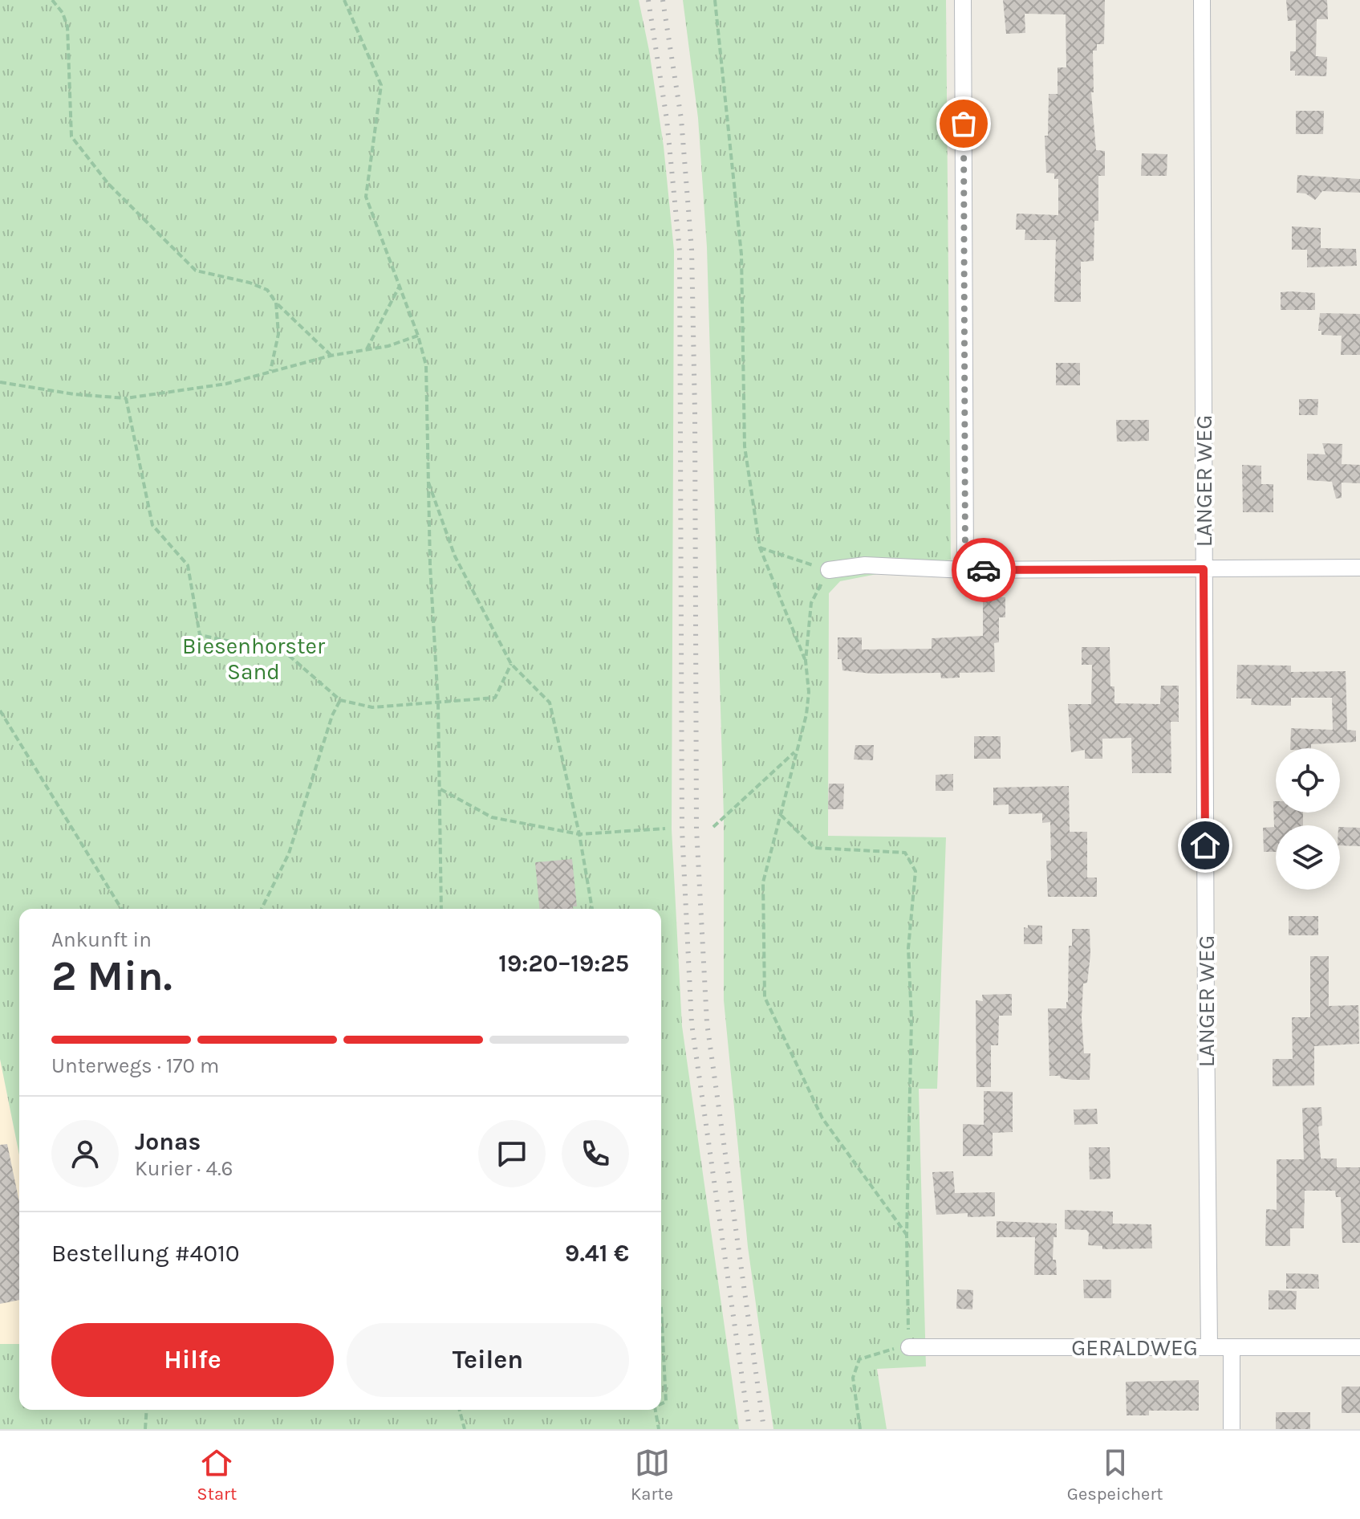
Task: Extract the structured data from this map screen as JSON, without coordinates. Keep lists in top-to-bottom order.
{
  "streets": {
    "street": ["LANGER WEG", "GERALDWEG"]
  },
  "crossings": [
    ["LANGER WEG", "GERALDWEG"]
  ],
  "parks": ["Biesenhorster Sand"],
  "page": {
    "heading": ["2 Min.", "Ankunft in", "19:20–19:25"],
    "panel": [
      "Jonas",
      "Kurier · 4.6",
      "Bestellung #4010",
      "9.41 €"
    ],
    "bar": "Unterwegs · 170 m",
    "buttons": ["Hilfe", "Teilen"],
    "tabs": ["Start", "Karte", "Gespeichert"]
  }
}
